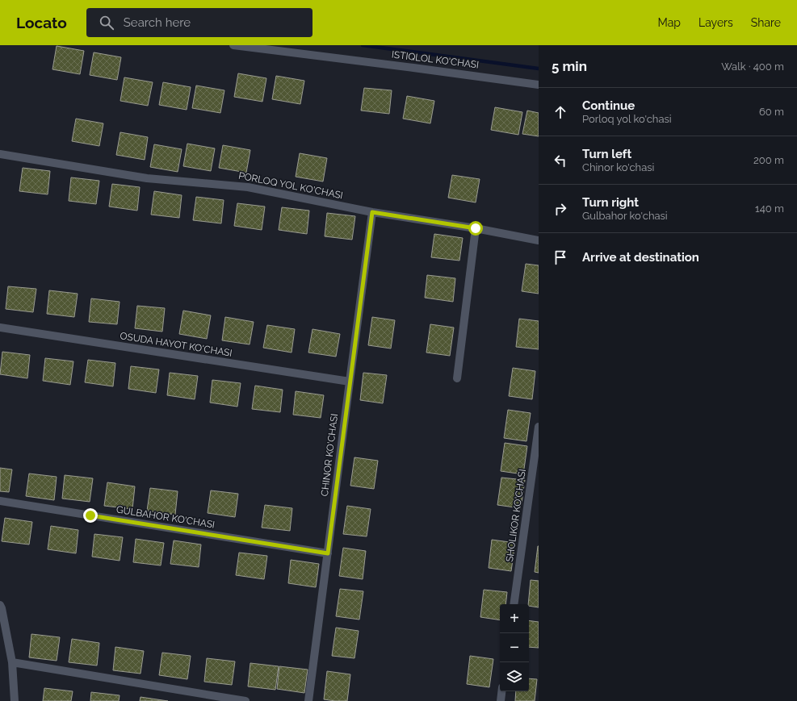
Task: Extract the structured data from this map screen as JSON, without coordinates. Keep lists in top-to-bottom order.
{
  "streets": {
    "street": [
      "ISTIQLOL KO'CHASI",
      "PORLOQ YOL KO'CHASI",
      "OSUDA HAYOT KO'CHASI",
      "CHINOR KO'CHASI",
      "SHOLIKOR KO'CHASI",
      "GULBAHOR KO'CHASI"
    ]
  },
  "crossings": [
    ["PORLOQ YOL KO'CHASI", "CHINOR KO'CHASI"],
    ["OSUDA HAYOT KO'CHASI", "CHINOR KO'CHASI"],
    ["CHINOR KO'CHASI", "GULBAHOR KO'CHASI"]
  ],
  "page": {
    "header": "Locato",
    "search": "Search here",
    "nav": ["Map", "Layers", "Share"],
    "heading": ["5 min", "Walk · 400 m"],
    "list": [
      ["Continue", "Porloq yol ko'chasi", "60 m"],
      ["Turn left", "Chinor ko'chasi", "200 m"],
      ["Turn right", "Gulbahor ko'chasi", "140 m"],
      "Arrive at destination"
    ],
    "map_buttons": ["+", "−"]
  }
}
